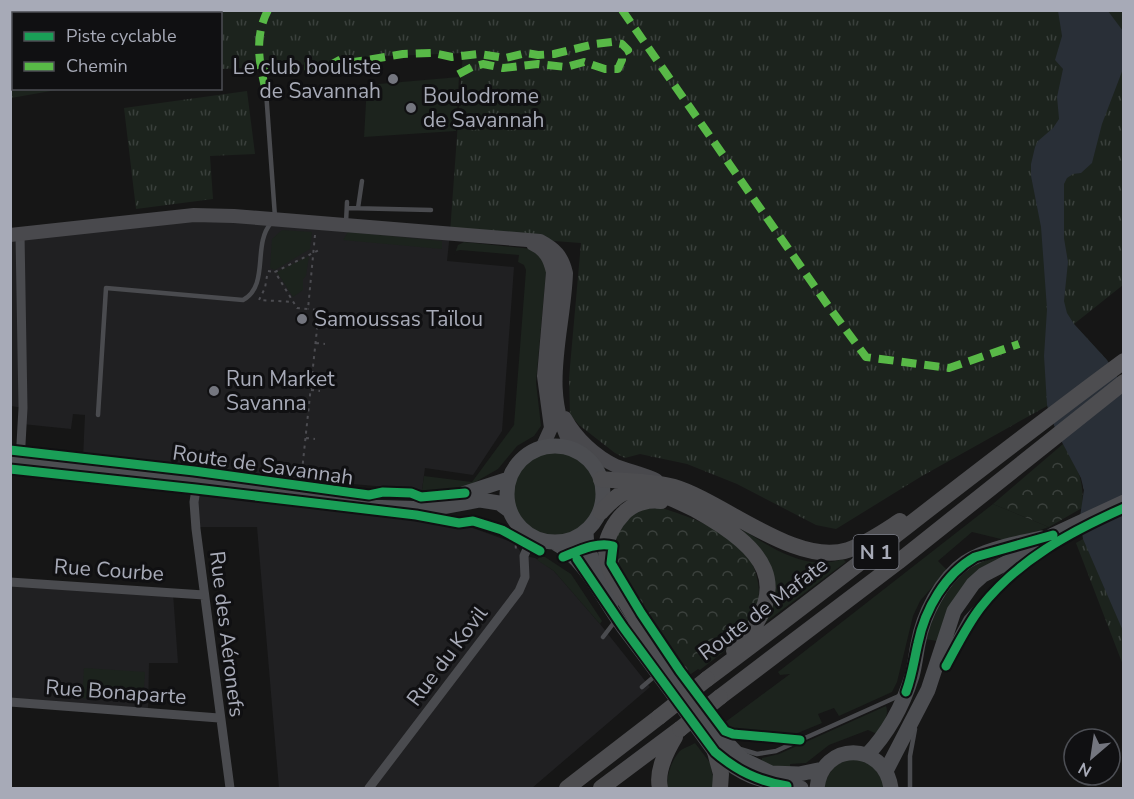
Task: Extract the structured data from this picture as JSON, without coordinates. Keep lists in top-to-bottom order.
{
  "streets": {
    "highway": ["N 1", "Route de Mafate"],
    "main road": ["Route de Savannah"],
    "street": [
      "Rue Courbe",
      "Rue des Aéronefs",
      "Rue du Kovil",
      "Rue Bonaparte"
    ]
  },
  "crossings": [
    ["Route de Savannah", "Rue des Aéronefs"],
    ["Route de Savannah", "Rue du Kovil"],
    ["Rue Courbe", "Rue des Aéronefs"],
    ["Rue des Aéronefs", "Rue Bonaparte"]
  ],
  "places": [
    "Le club bouliste de Savannah",
    "Boulodrome de Savannah",
    "Samoussas Taïlou",
    "Run Market Savanna"
  ],
  "legend": ["Piste cyclable", "Chemin"],
  "north": "bottom left"
}
